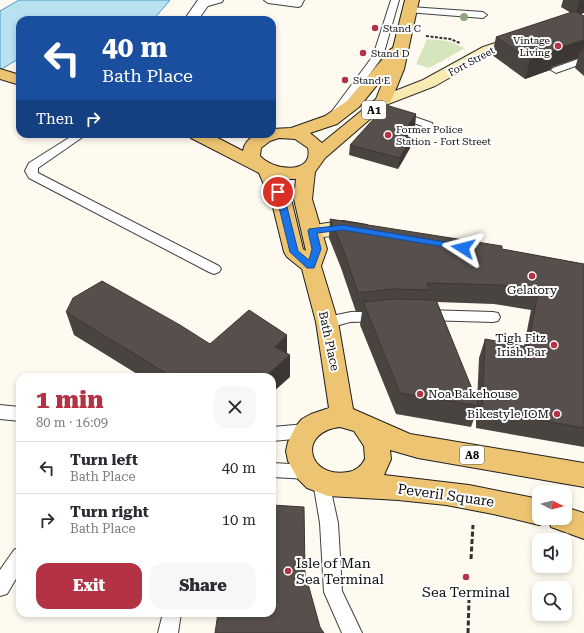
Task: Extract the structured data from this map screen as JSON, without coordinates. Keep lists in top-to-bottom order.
{
  "streets": {
    "main road": [
      "Fort Street",
      "A1",
      "Bath Place",
      "A8",
      "Peveril Square"
    ]
  },
  "crossings": [
    ["Fort Street", "A1"],
    ["Bath Place", "A8"],
    ["Bath Place", "Peveril Square"],
    ["A8", "Peveril Square"]
  ],
  "places": [
    "Stand C",
    "Vintage Living",
    "Stand D",
    "Stand E",
    "Former Police Station - Fort Street",
    "Gelatory",
    "Tigh Fitz Irish Bar",
    "Noa Bakehouse",
    "Bikestyle IOM",
    "Isle of Man Sea Terminal",
    "Sea Terminal"
  ],
  "north": "right",
  "page": {
    "turn": ["40 m", "Bath Place"],
    "then": "Then",
    "heading": ["1 min", "80 m · 16:09"],
    "list": [
      {
        "name": "Turn left",
        "note": "Bath Place",
        "value": "40 m"
      },
      {
        "name": "Turn right",
        "note": "Bath Place",
        "value": "10 m"
      }
    ],
    "buttons": ["Exit", "Share"]
  }
}
